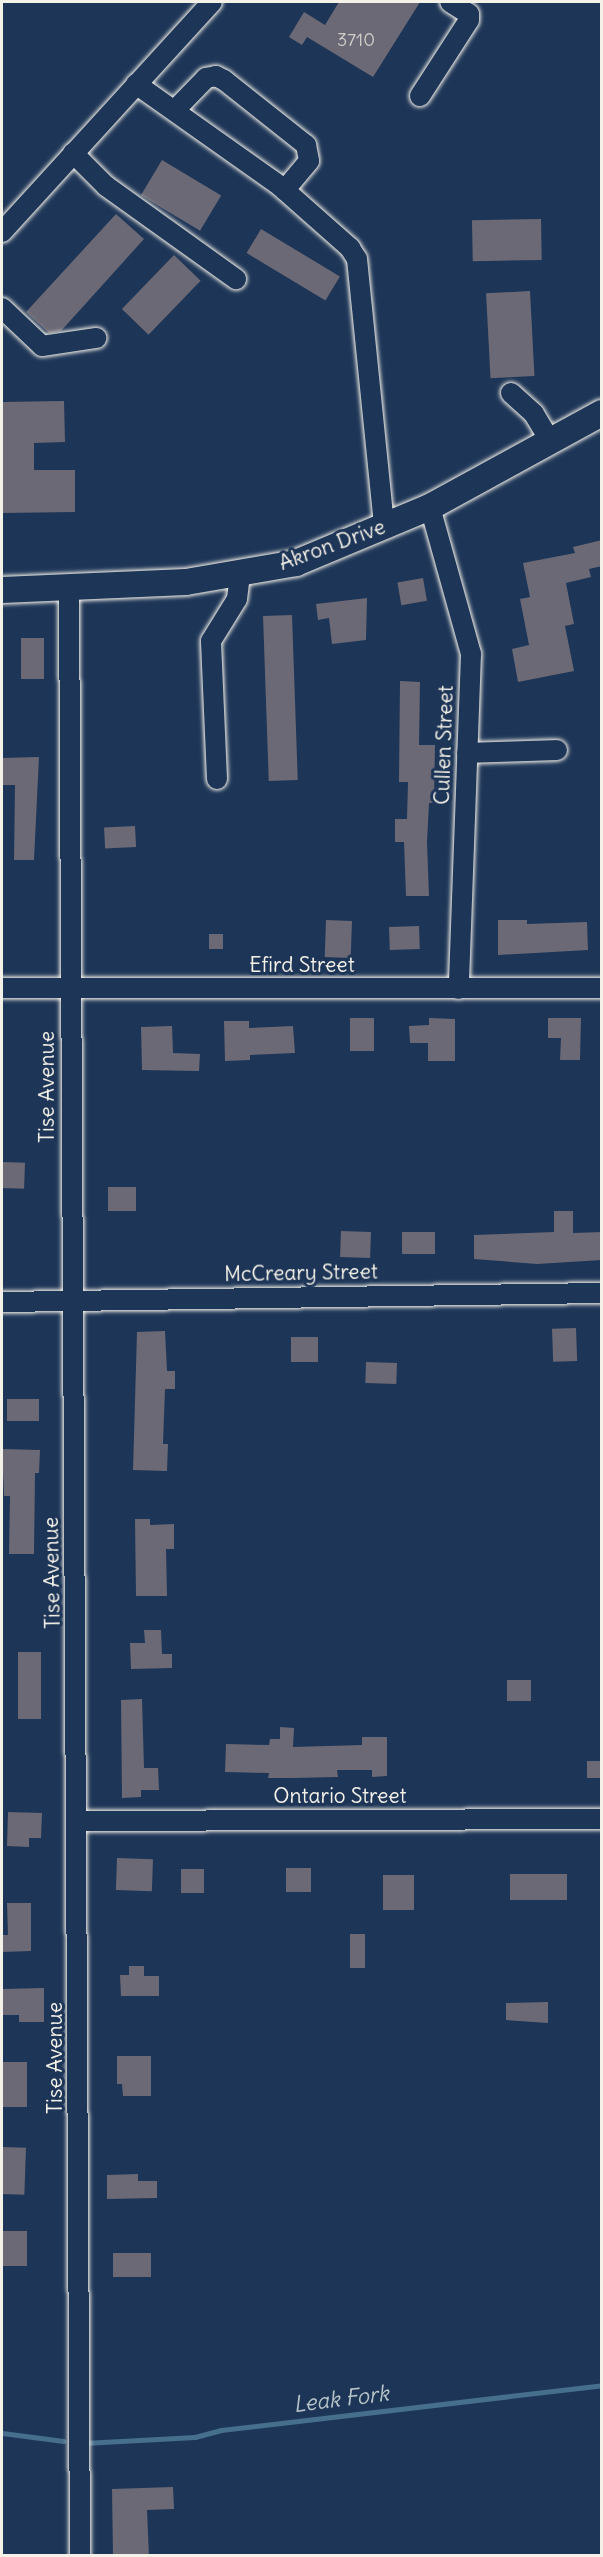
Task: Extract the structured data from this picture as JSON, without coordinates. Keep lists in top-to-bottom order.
{
  "streets": {
    "main road": ["Akron Drive"],
    "street": [
      "Cullen Street",
      "Efird Street",
      "Tise Avenue",
      "McCreary Street",
      "Ontario Street"
    ]
  },
  "crossings": [
    ["Akron Drive", "Cullen Street"],
    ["Akron Drive", "Tise Avenue"],
    ["Cullen Street", "Efird Street"],
    ["Efird Street", "Tise Avenue"],
    ["Tise Avenue", "McCreary Street"],
    ["Tise Avenue", "Ontario Street"]
  ],
  "water": ["Leak Fork"],
  "house_numbers": ["3710"]
}
